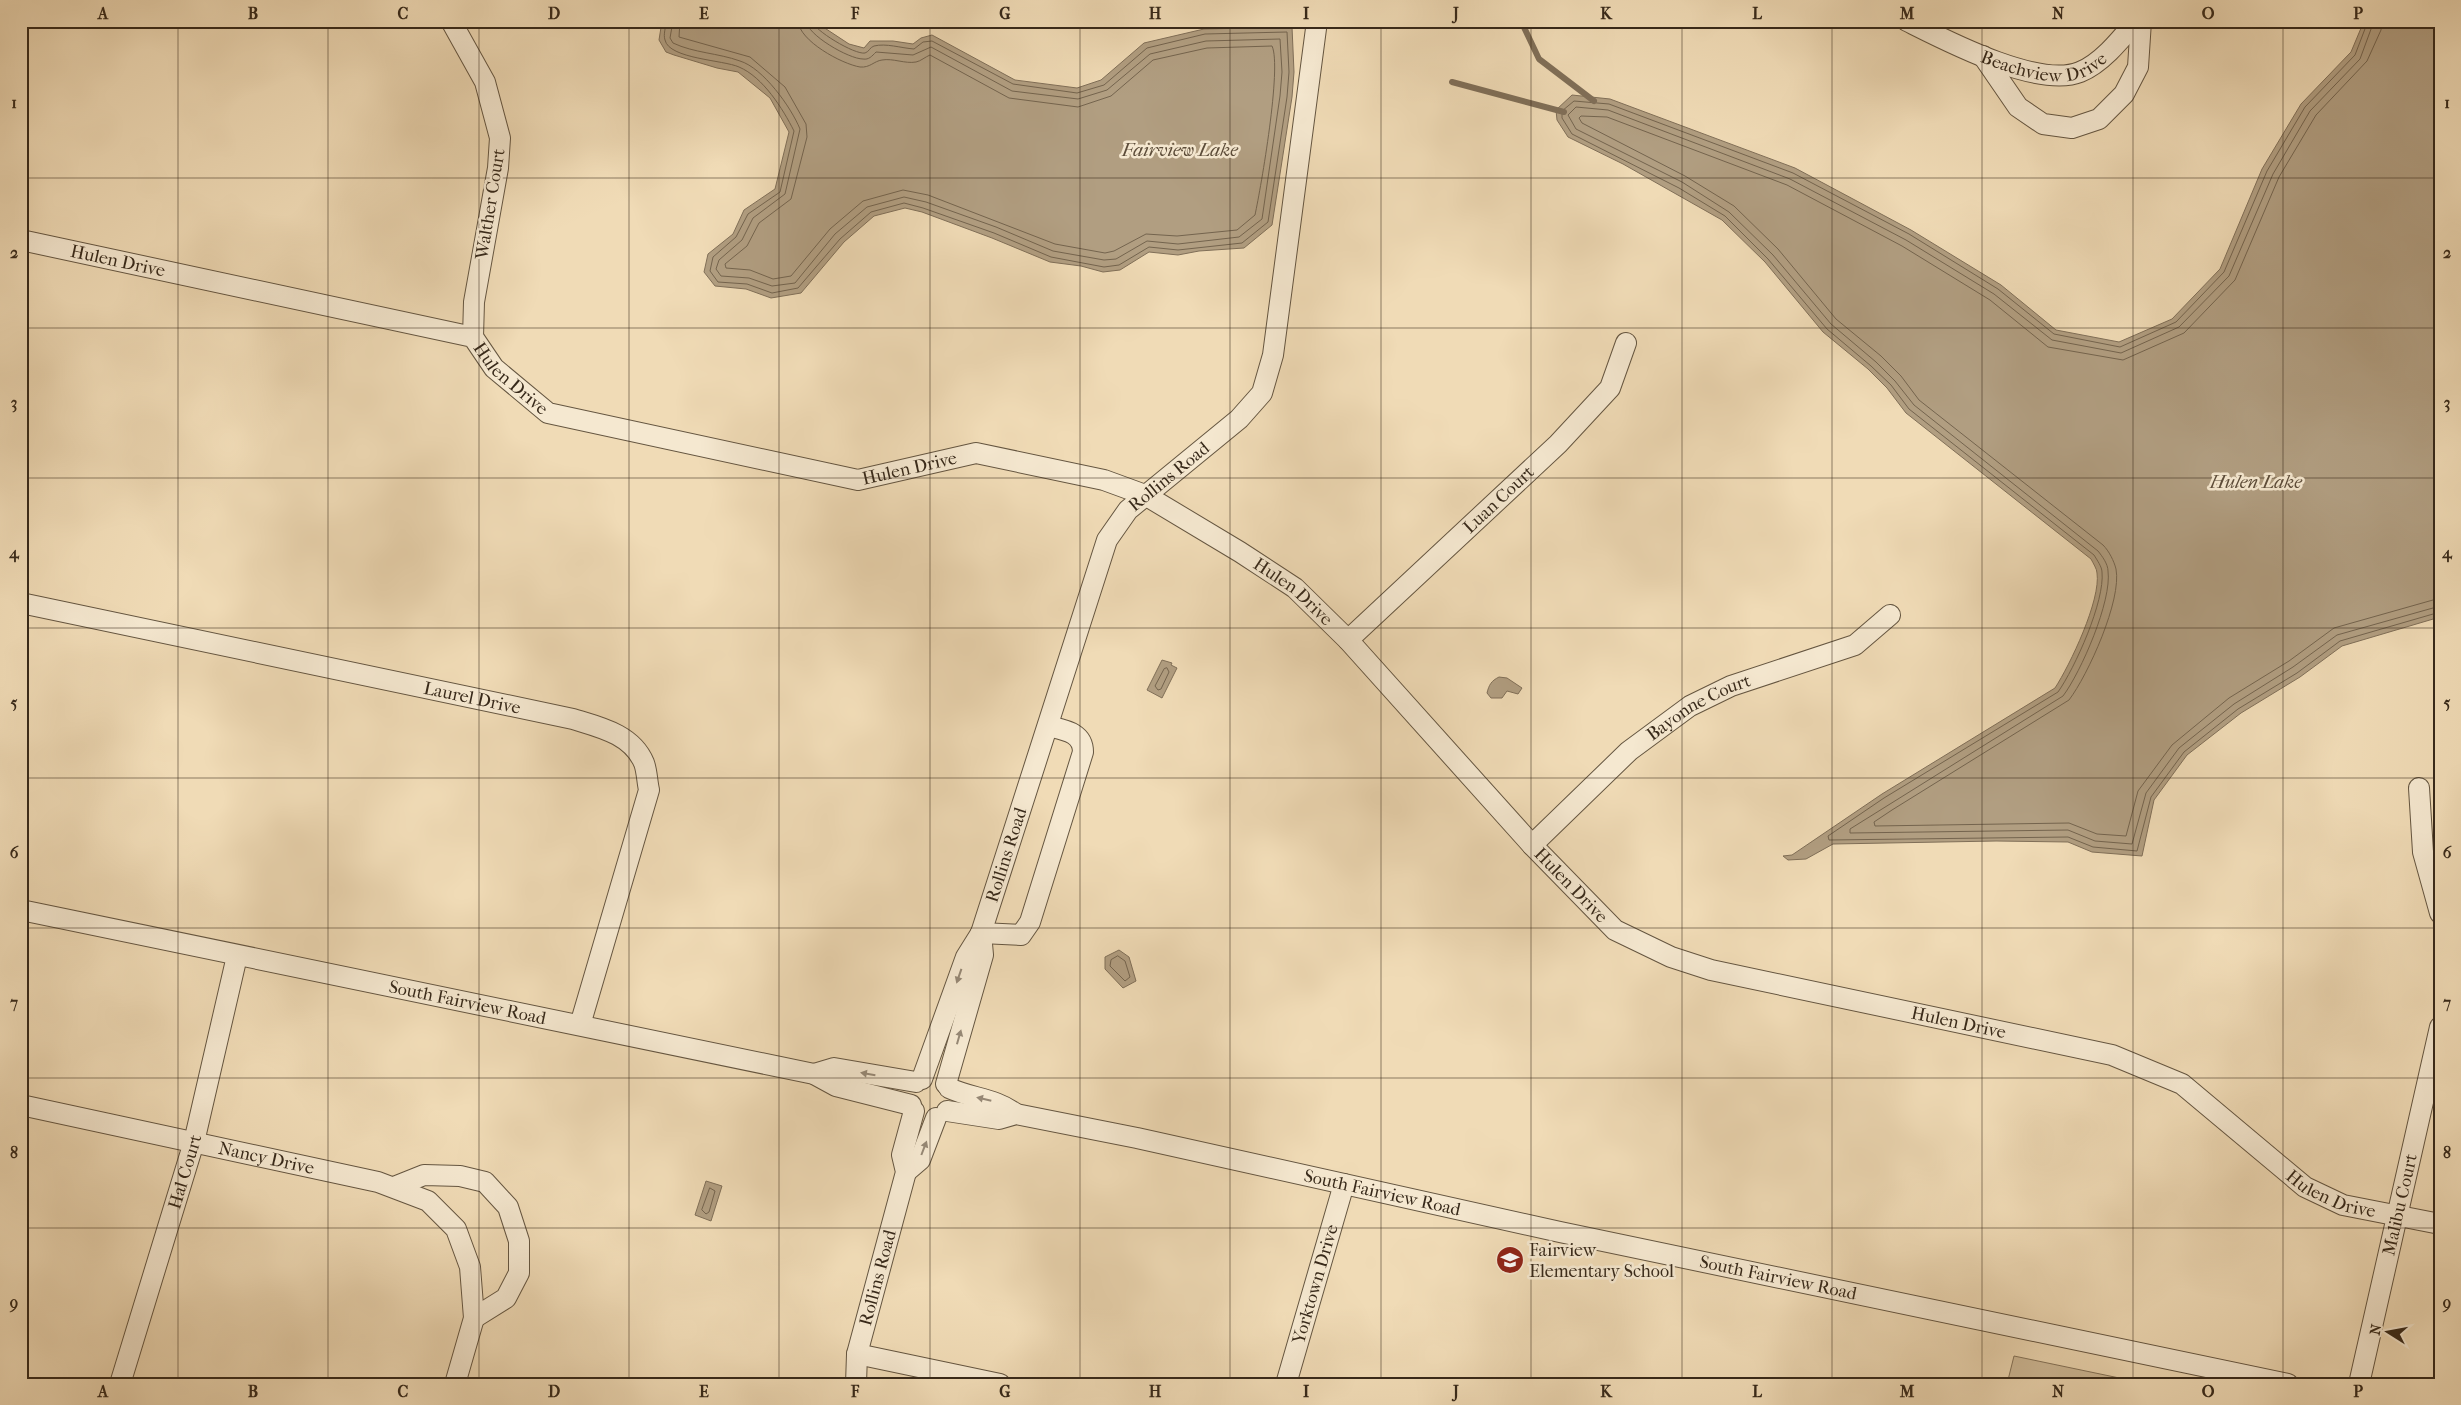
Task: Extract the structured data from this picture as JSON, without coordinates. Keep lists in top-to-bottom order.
{
  "streets": {
    "street": [
      "Beachview Drive",
      "Walther Court",
      "Hulen Drive",
      "Rollins Road",
      "Luan Court",
      "Laurel Drive",
      "Bayonne Court",
      "South Fairview Road",
      "Nancy Drive",
      "Hal Court",
      "Malibu Court",
      "Yorktown Drive"
    ]
  },
  "crossings": [
    ["Walther Court", "Hulen Drive"],
    ["Hulen Drive", "Rollins Road"],
    ["Hulen Drive", "Luan Court"],
    ["Hulen Drive", "Bayonne Court"],
    ["Hulen Drive", "Malibu Court"],
    ["Rollins Road", "South Fairview Road"],
    ["Laurel Drive", "South Fairview Road"],
    ["South Fairview Road", "Hal Court"],
    ["South Fairview Road", "Yorktown Drive"],
    ["Nancy Drive", "Hal Court"]
  ],
  "water": ["Fairview Lake", "Hulen Lake"],
  "places": {
    "school or university": ["Fairview Elementary School"]
  },
  "north": "left",
  "grid": {
    "columns": [
      "A",
      "B",
      "C",
      "D",
      "E",
      "F",
      "G",
      "H",
      "I",
      "J",
      "K",
      "L",
      "M",
      "N",
      "O",
      "P"
    ],
    "rows": [
      "1",
      "2",
      "3",
      "4",
      "5",
      "6",
      "7",
      "8",
      "9"
    ]
  }
}
